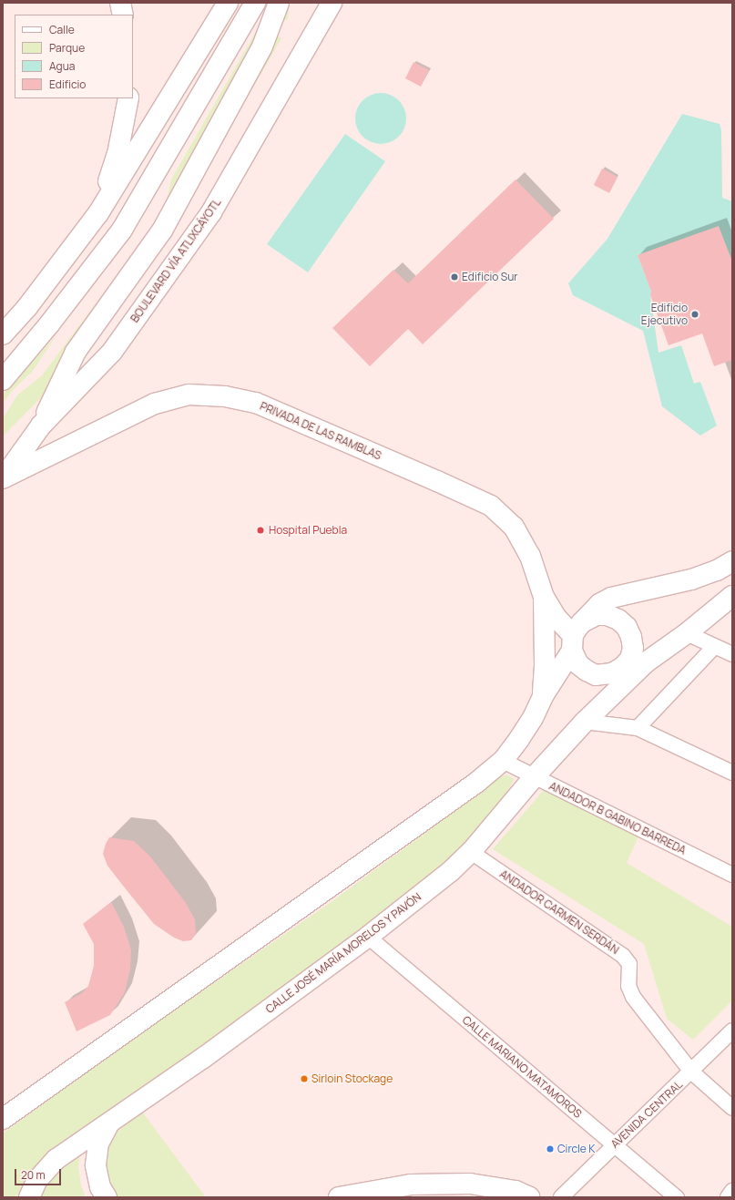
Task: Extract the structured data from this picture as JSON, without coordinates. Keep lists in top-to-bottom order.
{
  "streets": {
    "street": [
      "BOULEVARD VÍA ATLIXCÁYOTL",
      "PRIVADA DE LAS RAMBLAS",
      "ANDADOR B GABINO BARREDA",
      "ANDADOR CARMEN SERDÁN",
      "CALLE JOSÉ MARÍA MORELOS Y PAVÓN",
      "CALLE MARIANO MATAMOROS",
      "AVENIDA CENTRAL"
    ]
  },
  "crossings": [
    ["BOULEVARD VÍA ATLIXCÁYOTL", "PRIVADA DE LAS RAMBLAS"],
    ["ANDADOR B GABINO BARREDA", "CALLE JOSÉ MARÍA MORELOS Y PAVÓN"],
    ["ANDADOR CARMEN SERDÁN", "CALLE JOSÉ MARÍA MORELOS Y PAVÓN"],
    ["ANDADOR CARMEN SERDÁN", "AVENIDA CENTRAL"],
    ["CALLE JOSÉ MARÍA MORELOS Y PAVÓN", "CALLE MARIANO MATAMOROS"],
    ["CALLE MARIANO MATAMOROS", "AVENIDA CENTRAL"]
  ],
  "places": [
    "Edificio Sur",
    "Edificio Ejecutivo",
    "Hospital Puebla",
    "Sirloin Stockage",
    "Circle K"
  ],
  "legend": [
    "Calle",
    "Parque",
    "Agua",
    "Edificio"
  ],
  "scale_bar": "20 m"
}
